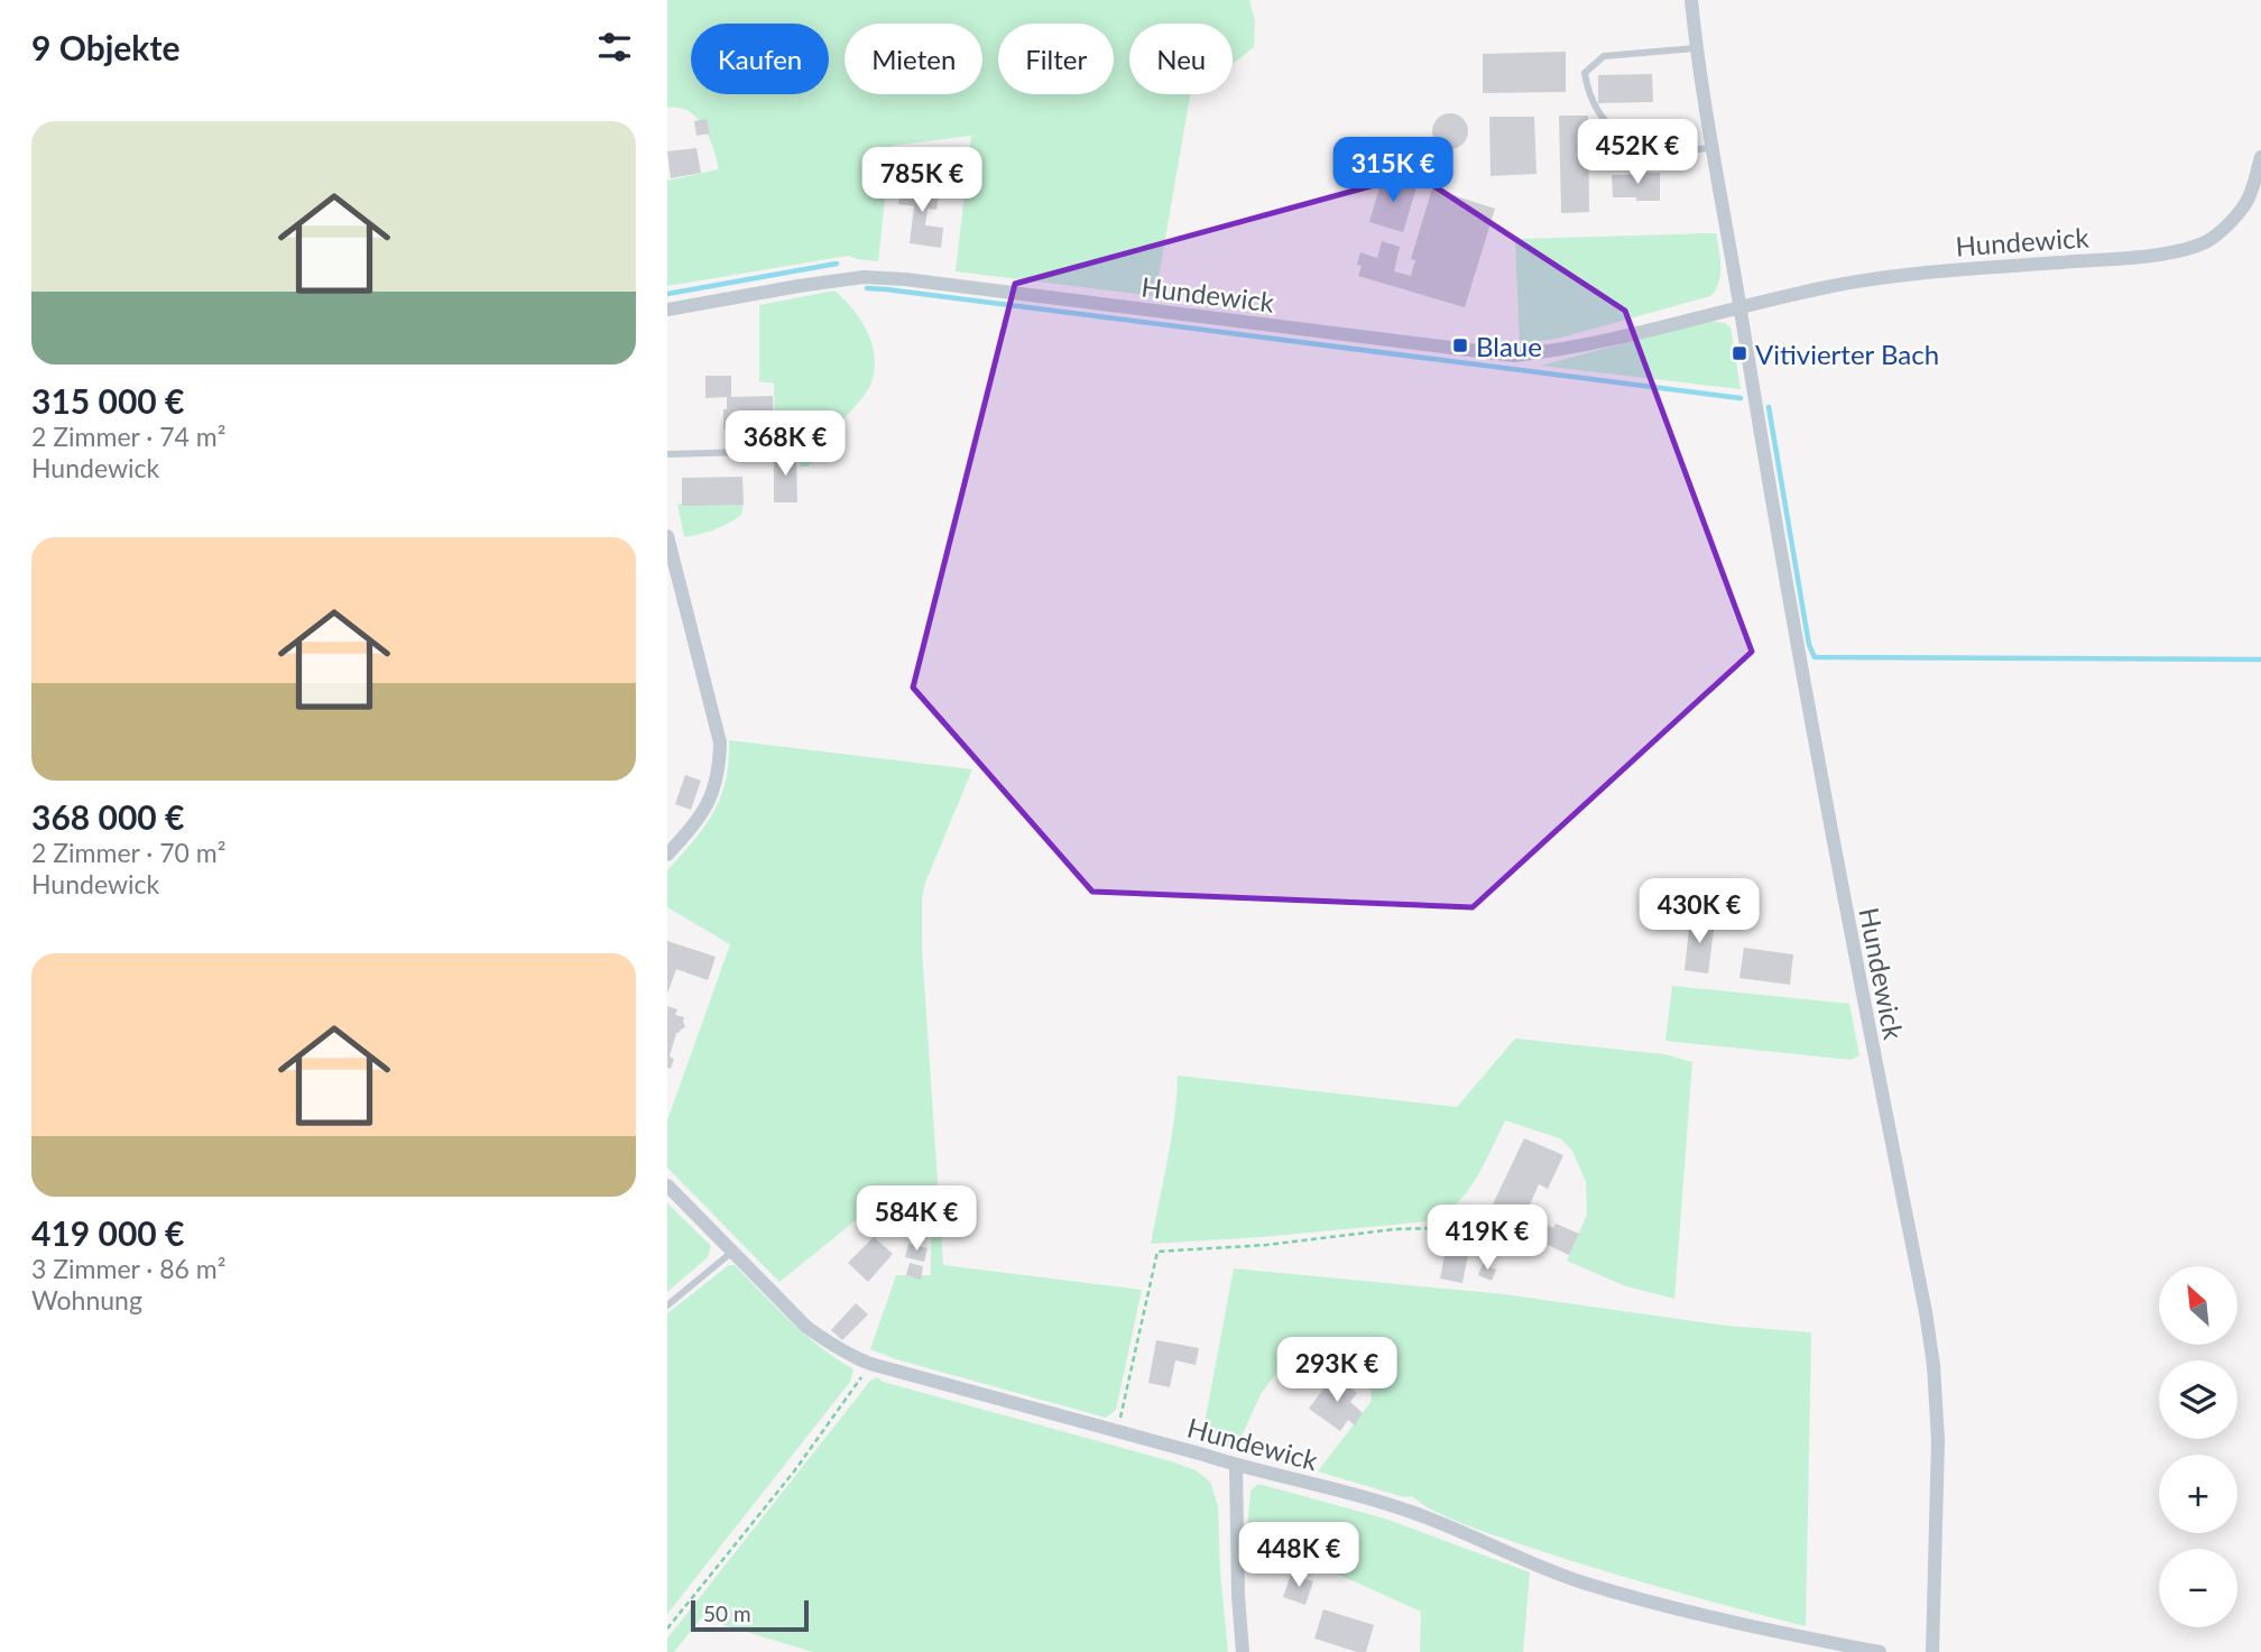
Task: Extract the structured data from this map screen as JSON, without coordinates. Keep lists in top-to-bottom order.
{
  "streets": {
    "street": ["Hundewick"]
  },
  "places": {
    "transit": ["Blaue", "Vitivierter Bach"]
  },
  "scale_bar": "50 m",
  "north": "top left",
  "page": {
    "heading": "9 Objekte",
    "chip": [
      "Kaufen",
      "Mieten",
      "Filter",
      "Neu"
    ],
    "list": [
      {
        "name": "315 000 €",
        "note": "2 Zimmer · 74 m² · Hundewick"
      },
      {
        "name": "368 000 €",
        "note": "2 Zimmer · 70 m² · Hundewick"
      },
      {
        "name": "419 000 €",
        "note": "3 Zimmer · 86 m² · Wohnung"
      }
    ],
    "price": [
      "452K €",
      "315K €",
      "785K €",
      "368K €",
      "430K €",
      "584K €",
      "419K €",
      "293K €",
      "448K €"
    ],
    "map_buttons": ["+", "−"],
    "scale": "50 m"
  }
}
